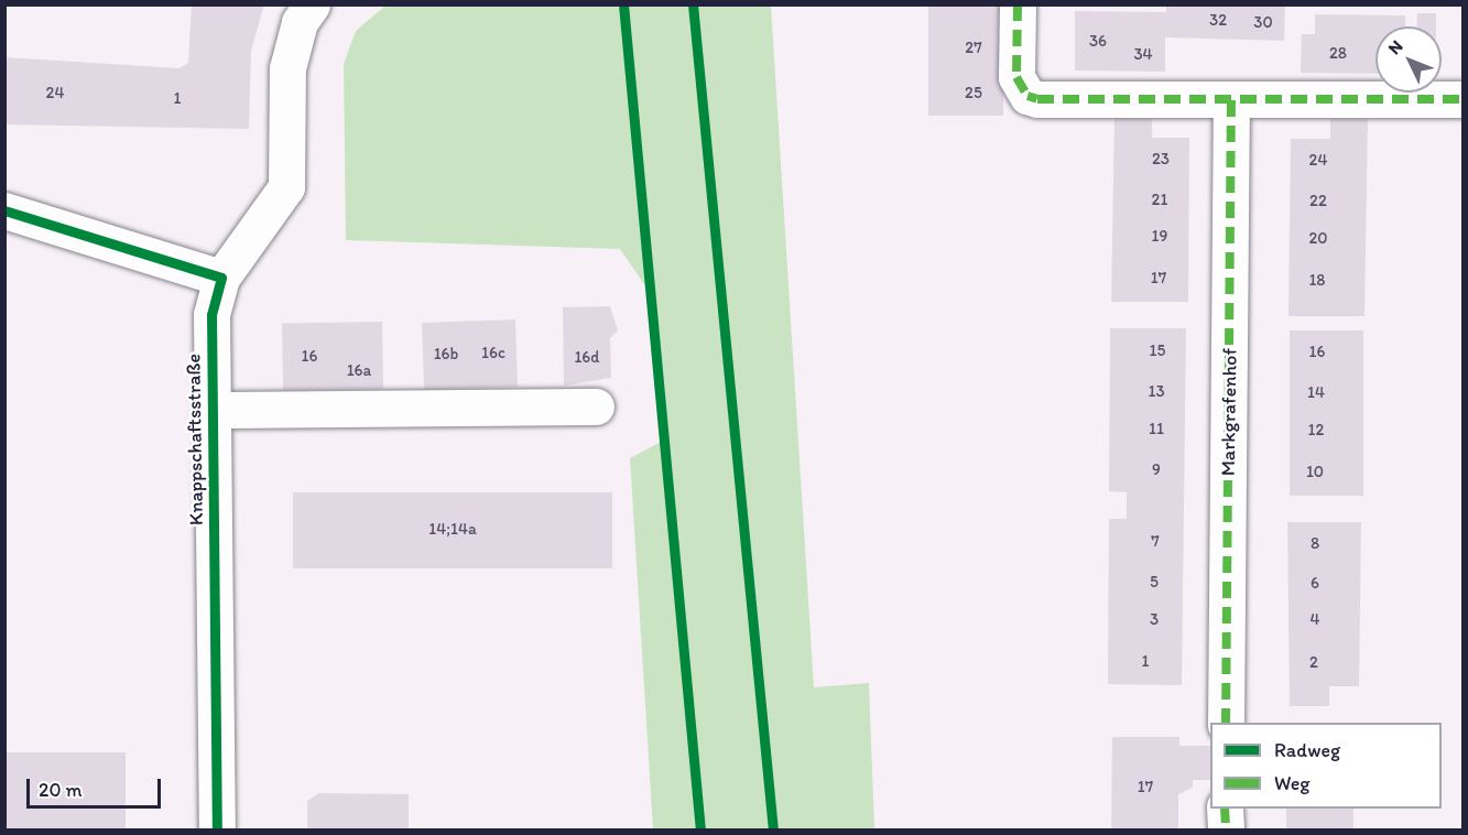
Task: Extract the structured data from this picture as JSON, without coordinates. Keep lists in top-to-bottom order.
{
  "streets": {
    "street": ["Markgrafenhof", "Knappschaftsstraße"]
  },
  "house_numbers": [
    "32",
    "30",
    "36",
    "27",
    "28",
    "34",
    "24",
    "25",
    "1",
    "23",
    "24",
    "21",
    "22",
    "19",
    "20",
    "17",
    "18",
    "15",
    "16",
    "16c",
    "16b",
    "16",
    "16d",
    "16a",
    "13",
    "14",
    "11",
    "12",
    "9",
    "10",
    "14;14a",
    "7",
    "8",
    "5",
    "6",
    "3",
    "4",
    "1",
    "2",
    "17"
  ],
  "legend": ["Radweg", "Weg"],
  "scale_bar": "20 m",
  "north": "top left"
}
